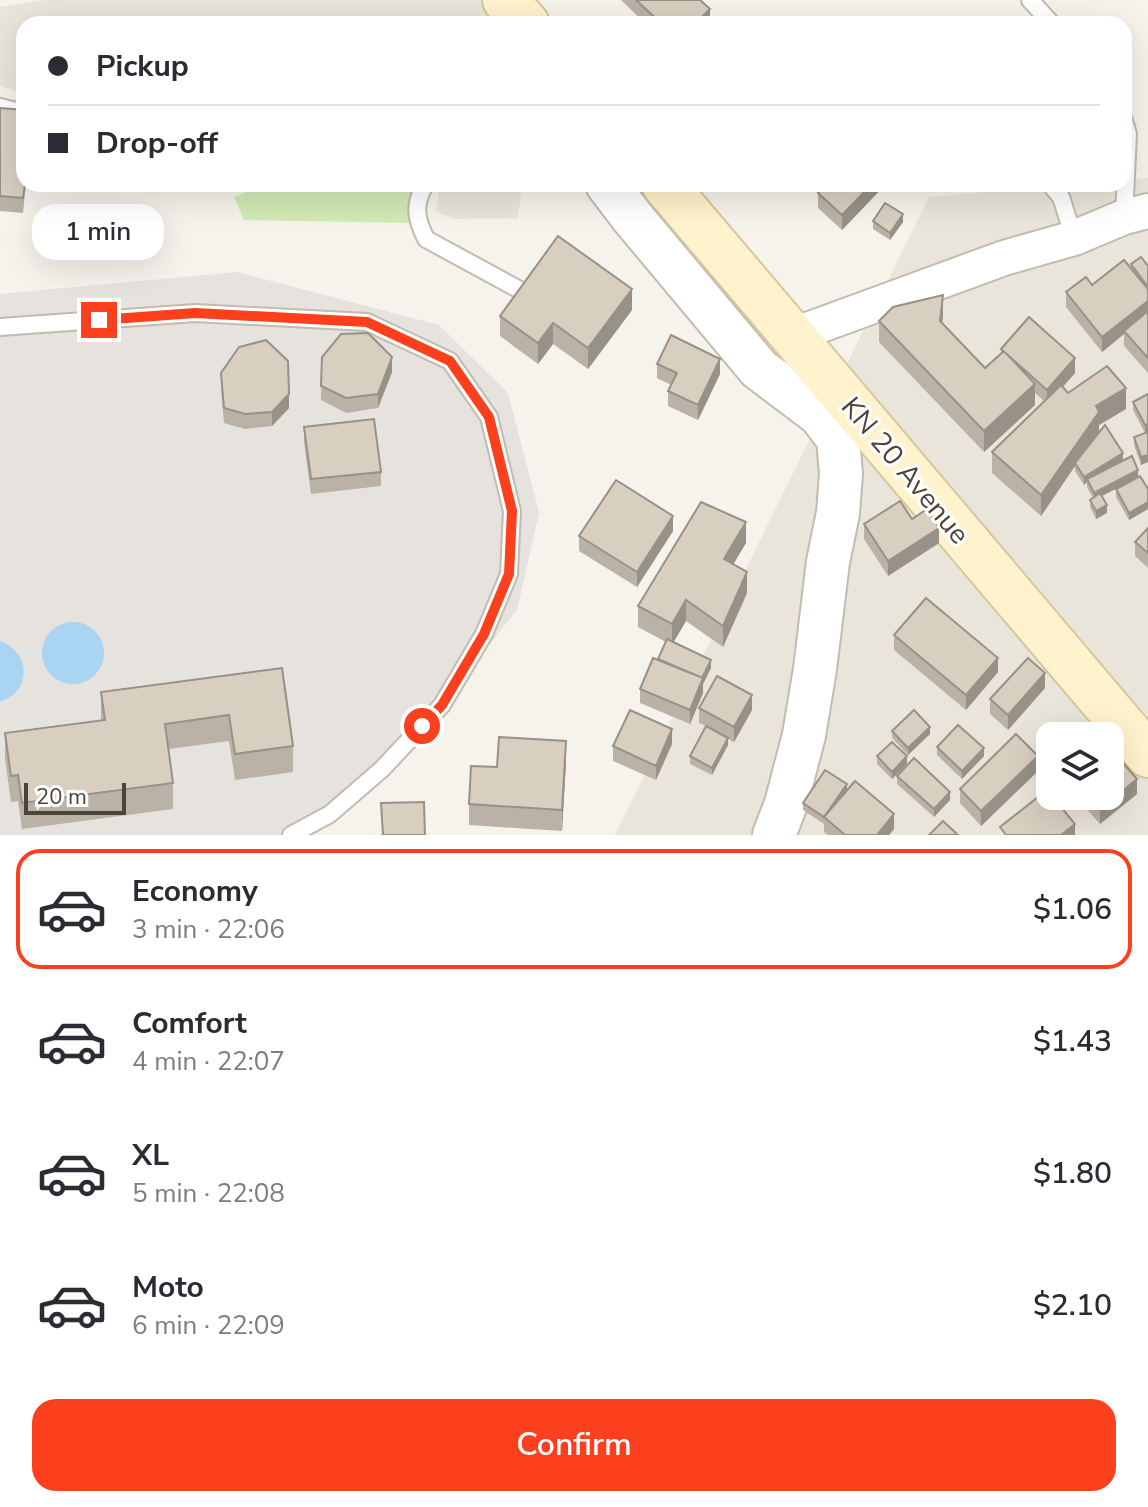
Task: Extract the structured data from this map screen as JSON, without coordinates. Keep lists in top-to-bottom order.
{
  "streets": {
    "main road": ["KN 20 Avenue"]
  },
  "scale_bar": "20 m",
  "page": {
    "banner": ["Pickup", "Drop-off"],
    "bubble": "1 min",
    "scale": "20 m",
    "list": [
      {
        "name": "Economy",
        "note": "3 min · 22:06",
        "value": "$1.06"
      },
      {
        "name": "Comfort",
        "note": "4 min · 22:07",
        "value": "$1.43"
      },
      {
        "name": "XL",
        "note": "5 min · 22:08",
        "value": "$1.80"
      },
      {
        "name": "Moto",
        "note": "6 min · 22:09",
        "value": "$2.10"
      }
    ],
    "buttons": "Confirm"
  }
}
